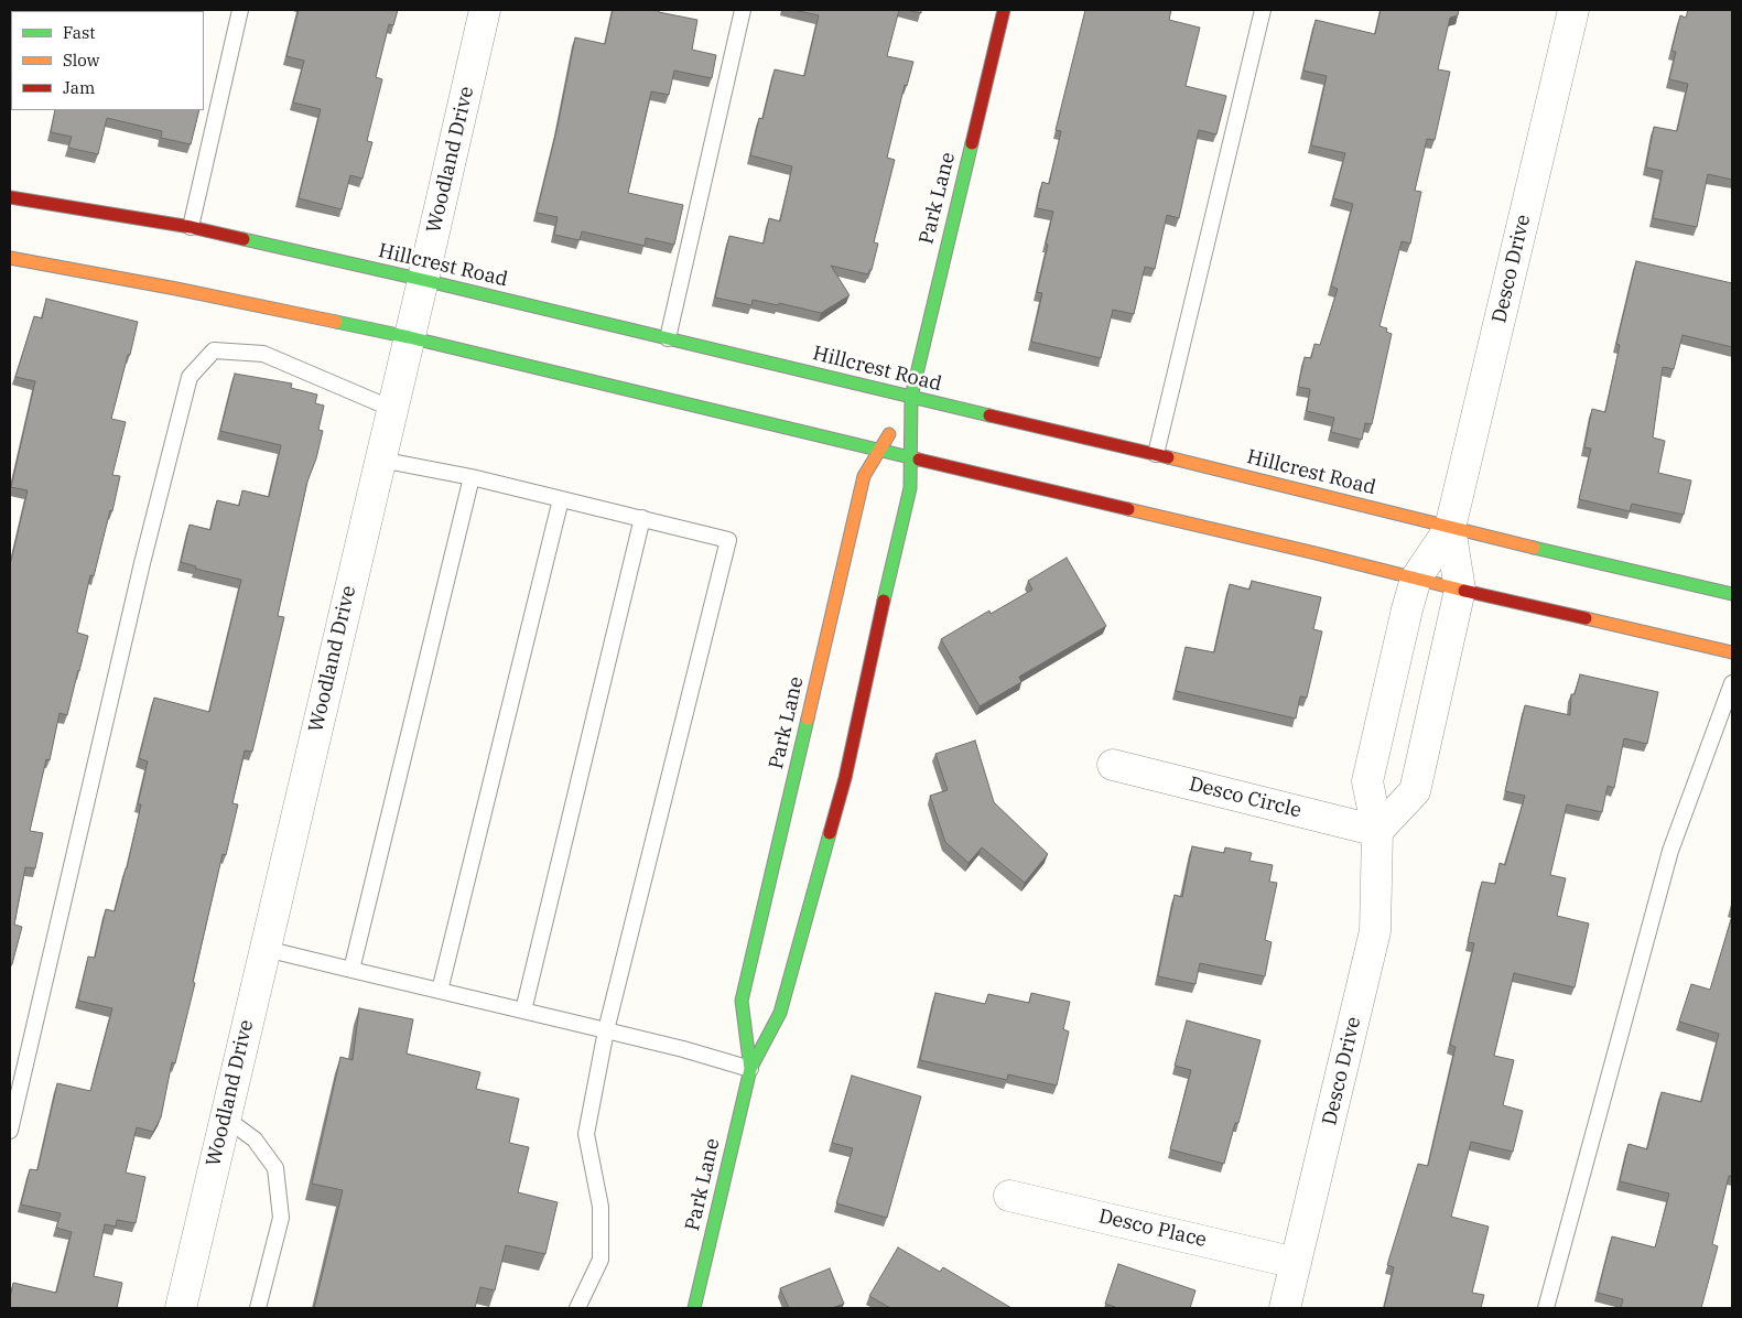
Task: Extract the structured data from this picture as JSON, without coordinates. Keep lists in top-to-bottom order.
{
  "streets": {
    "main road": ["Park Lane", "Hillcrest Road"],
    "street": [
      "Woodland Drive",
      "Desco Drive",
      "Desco Circle",
      "Desco Place"
    ]
  },
  "crossings": [
    ["Woodland Drive", "Hillcrest Road"],
    ["Park Lane", "Hillcrest Road"],
    ["Hillcrest Road", "Desco Drive"],
    ["Desco Drive", "Desco Circle"],
    ["Desco Drive", "Desco Place"]
  ],
  "legend": ["Fast", "Slow", "Jam"]
}
